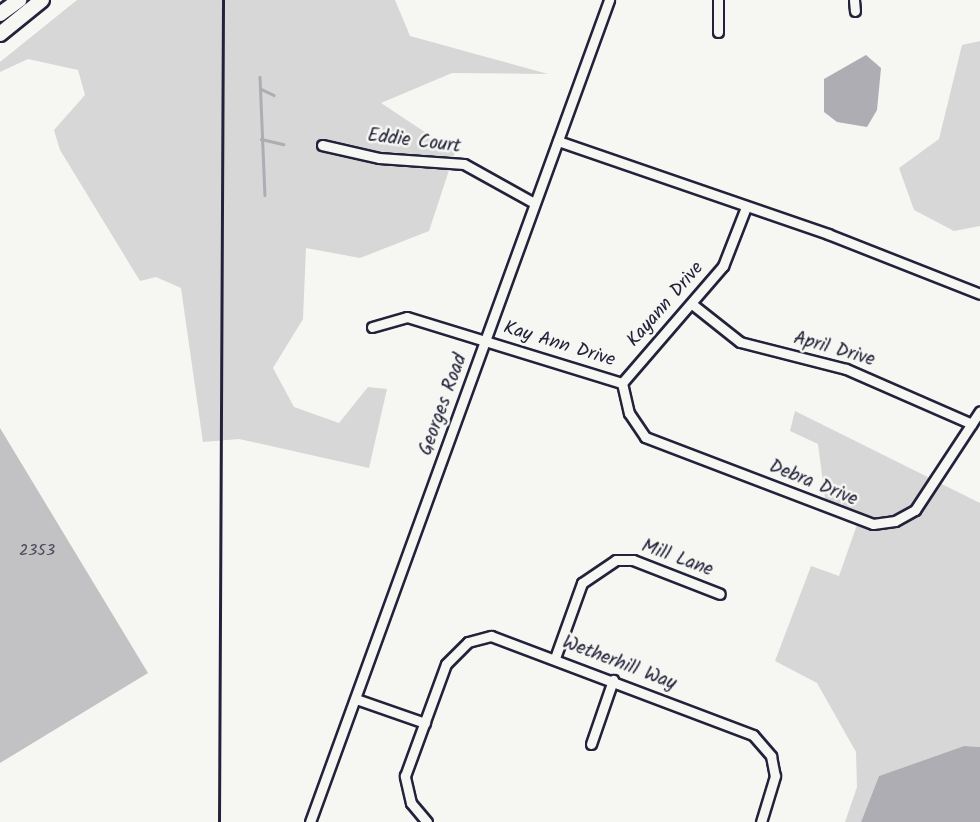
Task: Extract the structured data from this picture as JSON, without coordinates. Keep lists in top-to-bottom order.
{
  "streets": {
    "street": [
      "Eddie Court",
      "Kayann Drive",
      "Kay Ann Drive",
      "April Drive",
      "Georges Road",
      "Debra Drive",
      "Mill Lane",
      "Wetherhill Way"
    ]
  },
  "crossings": [
    ["Eddie Court", "Georges Road"],
    ["Kayann Drive", "Kay Ann Drive"],
    ["Kayann Drive", "April Drive"],
    ["Kayann Drive", "Debra Drive"],
    ["Kay Ann Drive", "Georges Road"],
    ["Kay Ann Drive", "Debra Drive"],
    ["April Drive", "Debra Drive"],
    ["Mill Lane", "Wetherhill Way"]
  ],
  "house_numbers": ["2353"]
}
